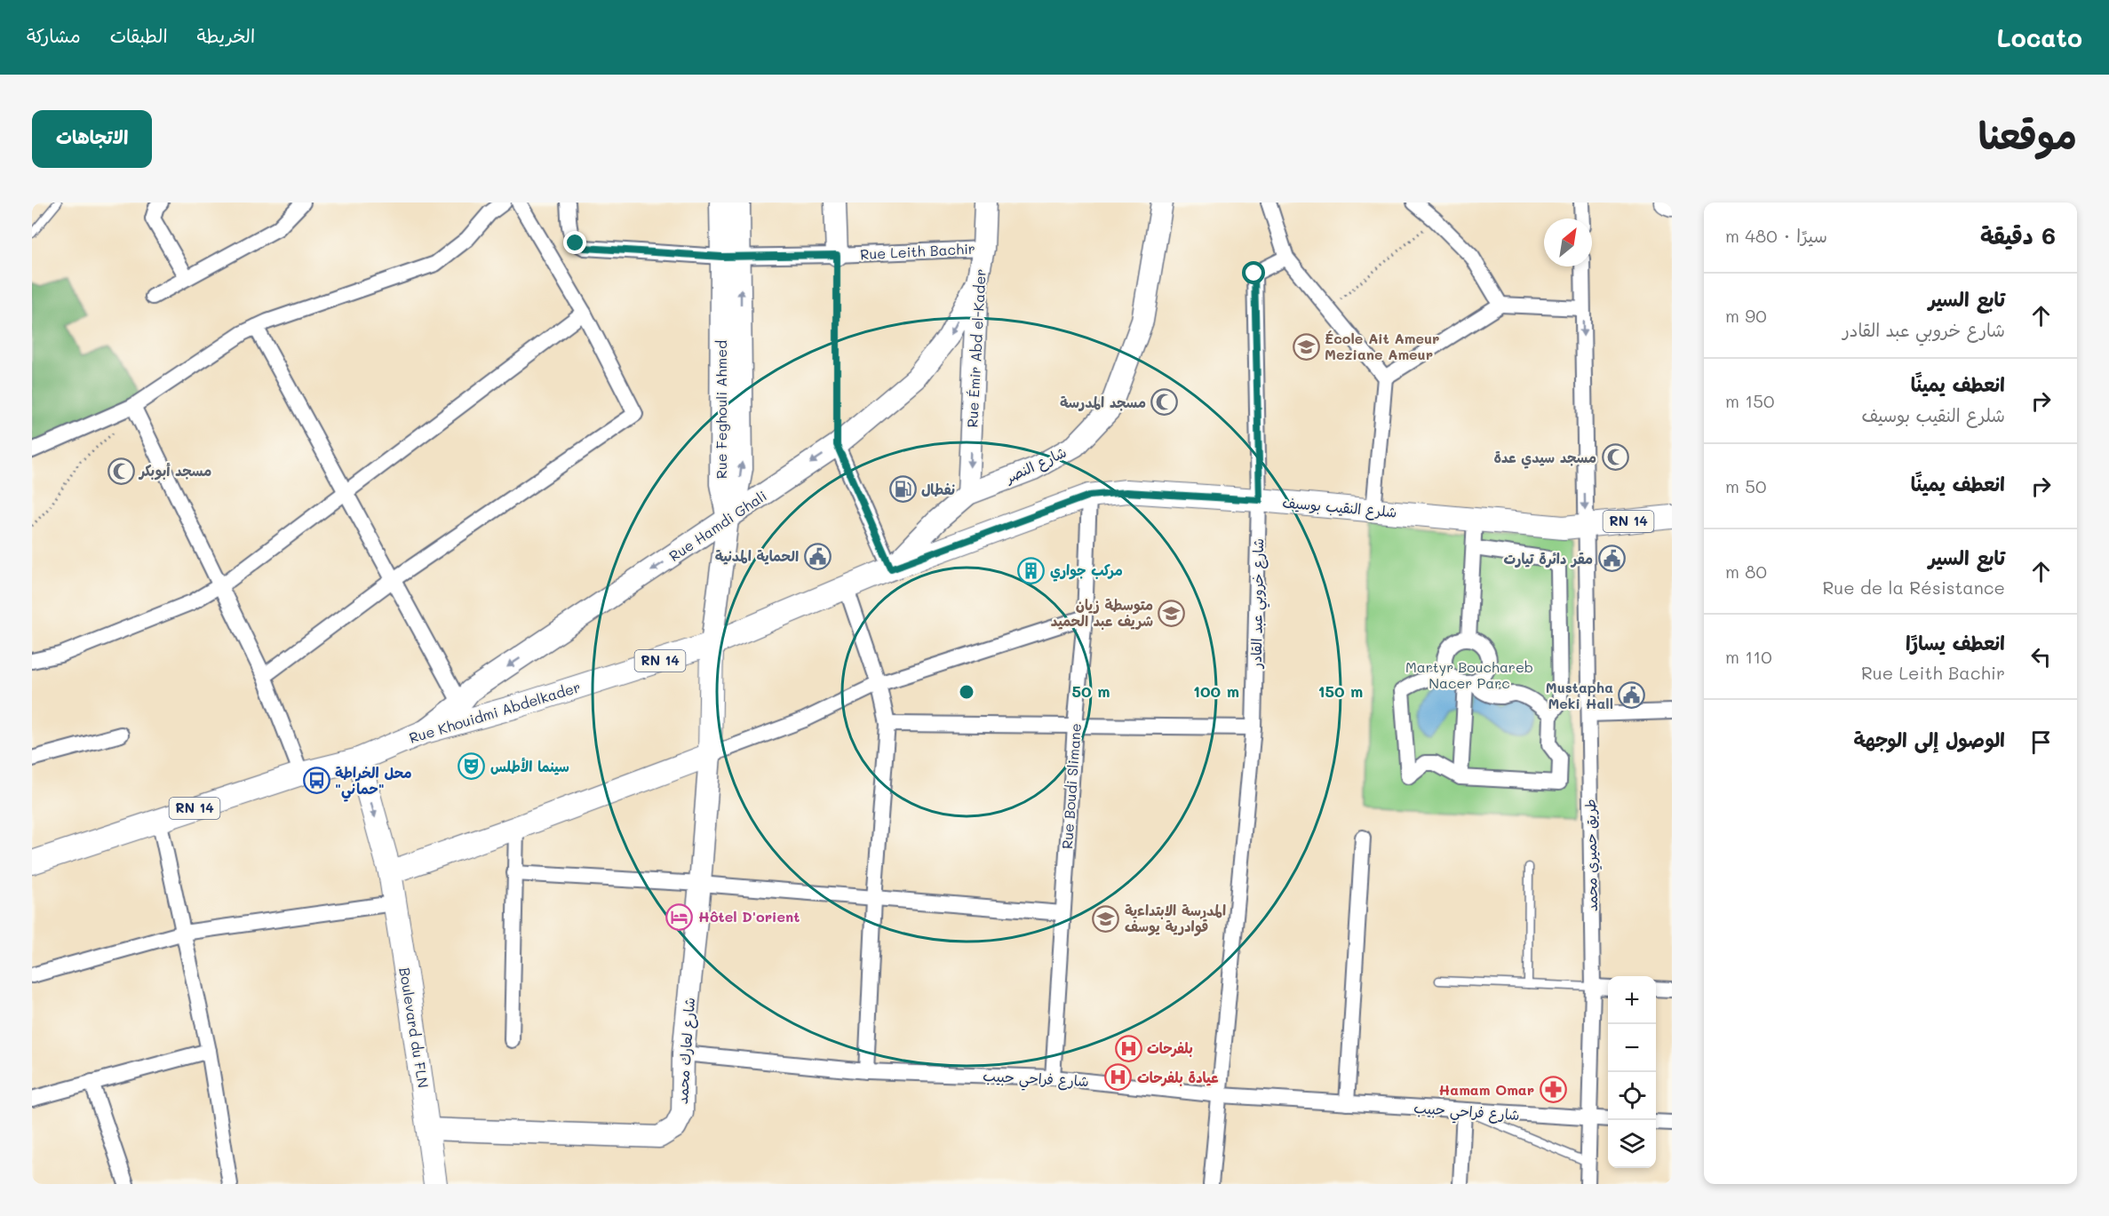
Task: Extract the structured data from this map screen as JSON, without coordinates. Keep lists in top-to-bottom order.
{
  "streets": {
    "main road": [
      "شلرع النقيب بوسيف",
      "RN 14",
      "Rue Khouidmi Abdelkader",
      "Boulevard du FLN"
    ],
    "street": [
      "Rue Leith Bachir",
      "Rue Émir Abd el-Kader",
      "Rue Feghouli Ahmed",
      "شارع النصر",
      "Rue Hamdi Ghali",
      "شارع خروبي عبد القادر",
      "Rue Boudi Slimane",
      "طريق حميري محمد",
      "شارع لعارك محمد",
      "شارع فراحي حبيب"
    ]
  },
  "crossings": [
    ["Rue Leith Bachir", "Rue Émir Abd el-Kader"],
    ["Rue Leith Bachir", "Rue Feghouli Ahmed"],
    ["Rue Émir Abd el-Kader", "شارع النصر"],
    ["Rue Émir Abd el-Kader", "Rue Hamdi Ghali"],
    ["Rue Feghouli Ahmed", "Rue Hamdi Ghali"],
    ["Rue Feghouli Ahmed", "Rue Khouidmi Abdelkader"],
    ["شارع النصر", "شلرع النقيب بوسيف"],
    ["شارع النصر", "Rue Khouidmi Abdelkader"],
    ["شلرع النقيب بوسيف", "شارع خروبي عبد القادر"],
    ["شلرع النقيب بوسيف", "Rue Khouidmi Abdelkader"],
    ["شلرع النقيب بوسيف", "Rue Boudi Slimane"],
    ["شلرع النقيب بوسيف", "طريق حميري محمد"],
    ["Rue Hamdi Ghali", "Rue Khouidmi Abdelkader"],
    ["شارع خروبي عبد القادر", "شارع فراحي حبيب"],
    ["Rue Khouidmi Abdelkader", "Boulevard du FLN"],
    ["Rue Boudi Slimane", "شارع فراحي حبيب"],
    ["طريق حميري محمد", "شارع فراحي حبيب"],
    ["Boulevard du FLN", "شارع لعارك محمد"],
    ["شارع لعارك محمد", "شارع فراحي حبيب"]
  ],
  "one_way": ["Rue Émir Abd el-Kader", "Rue Hamdi Ghali"],
  "parks": ["Martyr Bouchareb Nacer Parc"],
  "places": {
    "school or university": ["École Ait Ameur Meziane Ameur", "متوسطة زيان شريف عبد الحميد", "المدرسة الابتداءية قوادرية يوسف"],
    "mosque": ["مسجد المدرسة", "مسجد سيدي عدة", "مسجد أبوبكر"],
    "fuel station": ["نفطال"],
    "public building": ["الحماية المدنية", "مقر دائرة تيارت", "Mustapha Meki Hall"],
    "building": ["مركب جواري"],
    "theatre": ["سينما الأطلس"],
    "bus stop": ["محل الخراطة \"حماني\""],
    "hotel": ["Hôtel D'orient"],
    "hospital": ["بلفرحات", "عيادة بلفرحات"],
    "pharmacy": ["Hamam Omar"]
  },
  "north": "top right",
  "page": {
    "header": "Locato",
    "nav": ["الخريطة", "الطبقات", "مشاركة"],
    "title": "موقعنا",
    "buttons": "الاتجاهات",
    "heading": ["6 دقيقة", "سيرًا · 480 m"],
    "list": [
      ["تابع السير", "شارع خروبي عبد القادر", "90 m"],
      ["انعطف يمينًا", "شلرع النقيب بوسيف", "150 m"],
      ["انعطف يمينًا", "50 m"],
      ["تابع السير", "Rue de la Résistance", "80 m"],
      ["انعطف يسارًا", "Rue Leith Bachir", "110 m"],
      "الوصول إلى الوجهة"
    ],
    "map_buttons": ["+", "−"]
  },
  "rings": ["50 m", "100 m", "150 m"]
}
